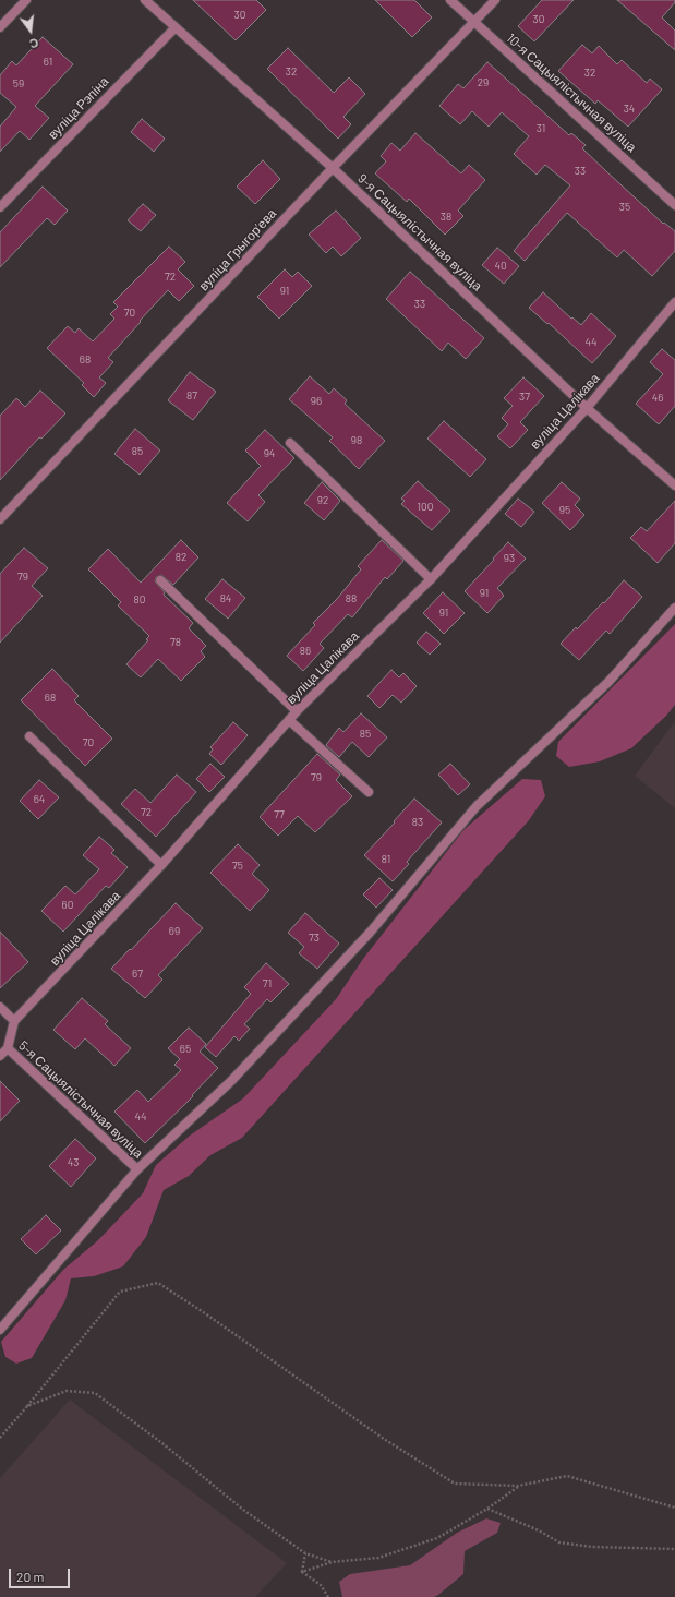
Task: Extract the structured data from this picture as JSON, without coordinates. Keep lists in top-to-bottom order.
{
  "streets": {
    "street": [
      "10-я Сацыялістычная вуліца",
      "вуліца Рэпіна",
      "9-я Сацыялістычная вуліца",
      "вуліца Грыгорʼева",
      "вуліца Цалікава",
      "5-я Сацыялістычная вуліца"
    ]
  },
  "crossings": [
    ["10-я Сацыялістычная вуліца", "вуліца Грыгорʼева"],
    ["вуліца Рэпіна", "9-я Сацыялістычная вуліца"],
    ["9-я Сацыялістычная вуліца", "вуліца Грыгорʼева"],
    ["9-я Сацыялістычная вуліца", "вуліца Цалікава"],
    ["вуліца Цалікава", "5-я Сацыялістычная вуліца"]
  ],
  "house_numbers": [
    "30",
    "30",
    "61",
    "32",
    "32",
    "29",
    "59",
    "34",
    "31",
    "33",
    "35",
    "38",
    "40",
    "72",
    "91",
    "33",
    "70",
    "44",
    "68",
    "87",
    "37",
    "46",
    "96",
    "98",
    "85",
    "94",
    "92",
    "100",
    "95",
    "82",
    "93",
    "79",
    "91",
    "84",
    "88",
    "80",
    "91",
    "78",
    "86",
    "68",
    "85",
    "70",
    "79",
    "64",
    "72",
    "77",
    "83",
    "81",
    "75",
    "60",
    "69",
    "73",
    "67",
    "71",
    "65",
    "44",
    "43"
  ],
  "scale_bar": "20 m",
  "north": "bottom"
}
